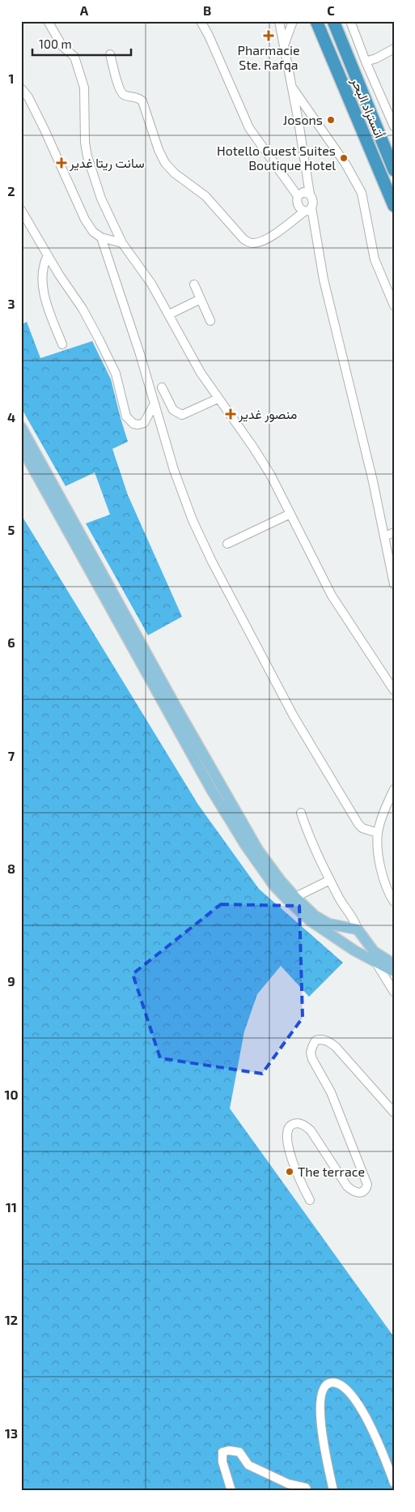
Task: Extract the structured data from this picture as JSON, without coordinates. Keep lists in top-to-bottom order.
{
  "streets": {
    "highway": ["أتستراد البحر"]
  },
  "places": {
    "health": ["Pharmacie Ste. Rafqa", "سانت ريتا غدير", "منصور غدير"],
    "other": ["Josons", "Hotello Guest Suites Boutique Hotel", "The terrace"]
  },
  "scale_bar": "100 m",
  "grid": {
    "columns": ["A", "B", "C"],
    "rows": [
      "1",
      "2",
      "3",
      "4",
      "5",
      "6",
      "7",
      "8",
      "9",
      "10",
      "11",
      "12",
      "13"
    ]
  }
}
